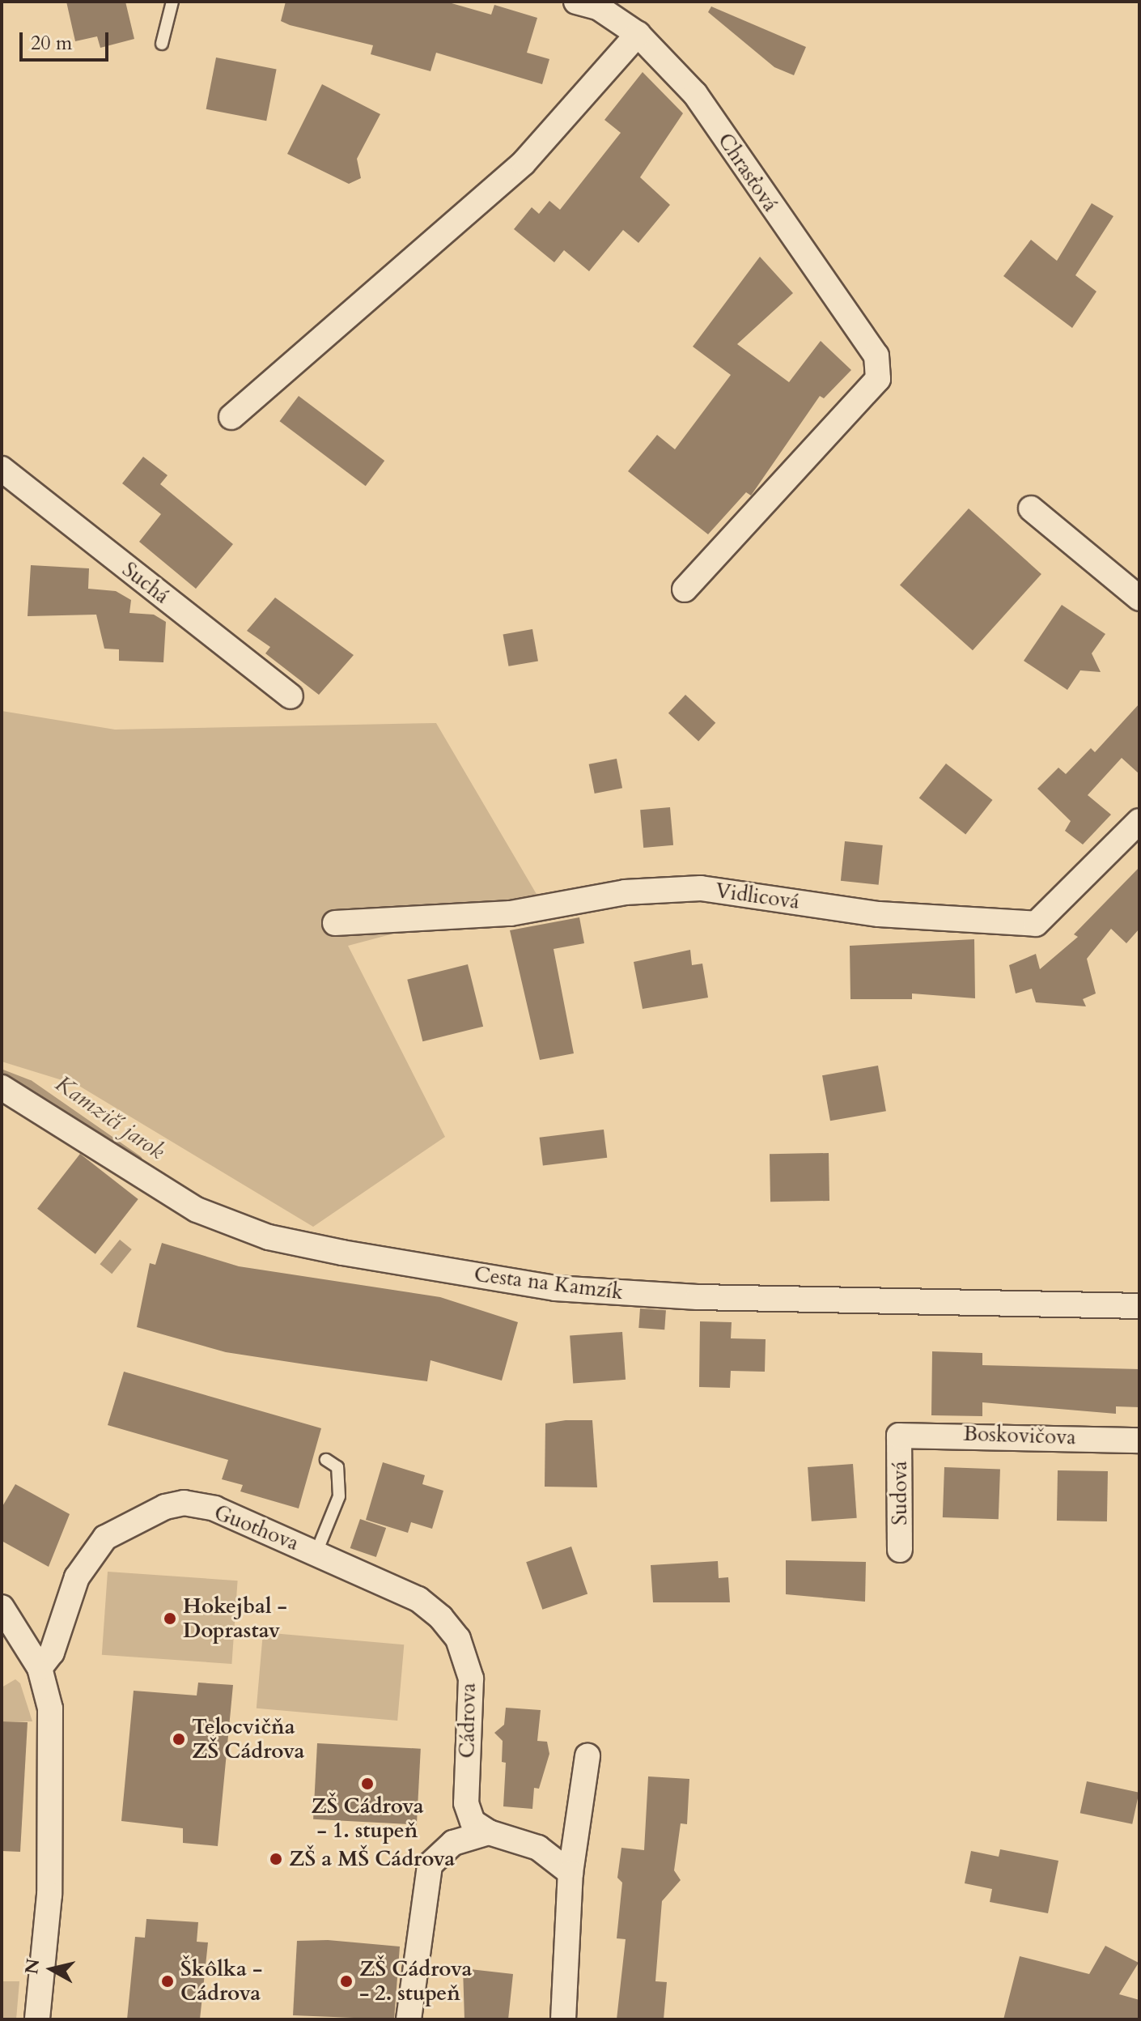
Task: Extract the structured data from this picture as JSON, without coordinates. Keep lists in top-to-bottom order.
{
  "streets": {
    "street": [
      "Chrasťová",
      "Suchá",
      "Vidlicová",
      "Cesta na Kamzík",
      "Boskovičova",
      "Sudová",
      "Guothova",
      "Cádrova"
    ]
  },
  "crossings": [
    ["Boskovičova", "Sudová"],
    ["Guothova", "Cádrova"]
  ],
  "water": ["Kamzičí jarok"],
  "places": [
    "Hokejbal - Doprastav",
    "Telocvičňa ZŠ Cádrova",
    "ZŠ Cádrova - 1. stupeň",
    "ZŠ a MŠ Cádrova",
    "Škôlka - Cádrova",
    "ZŠ Cádrova - 2. stupeň"
  ],
  "scale_bar": "20 m",
  "north": "left"
}
